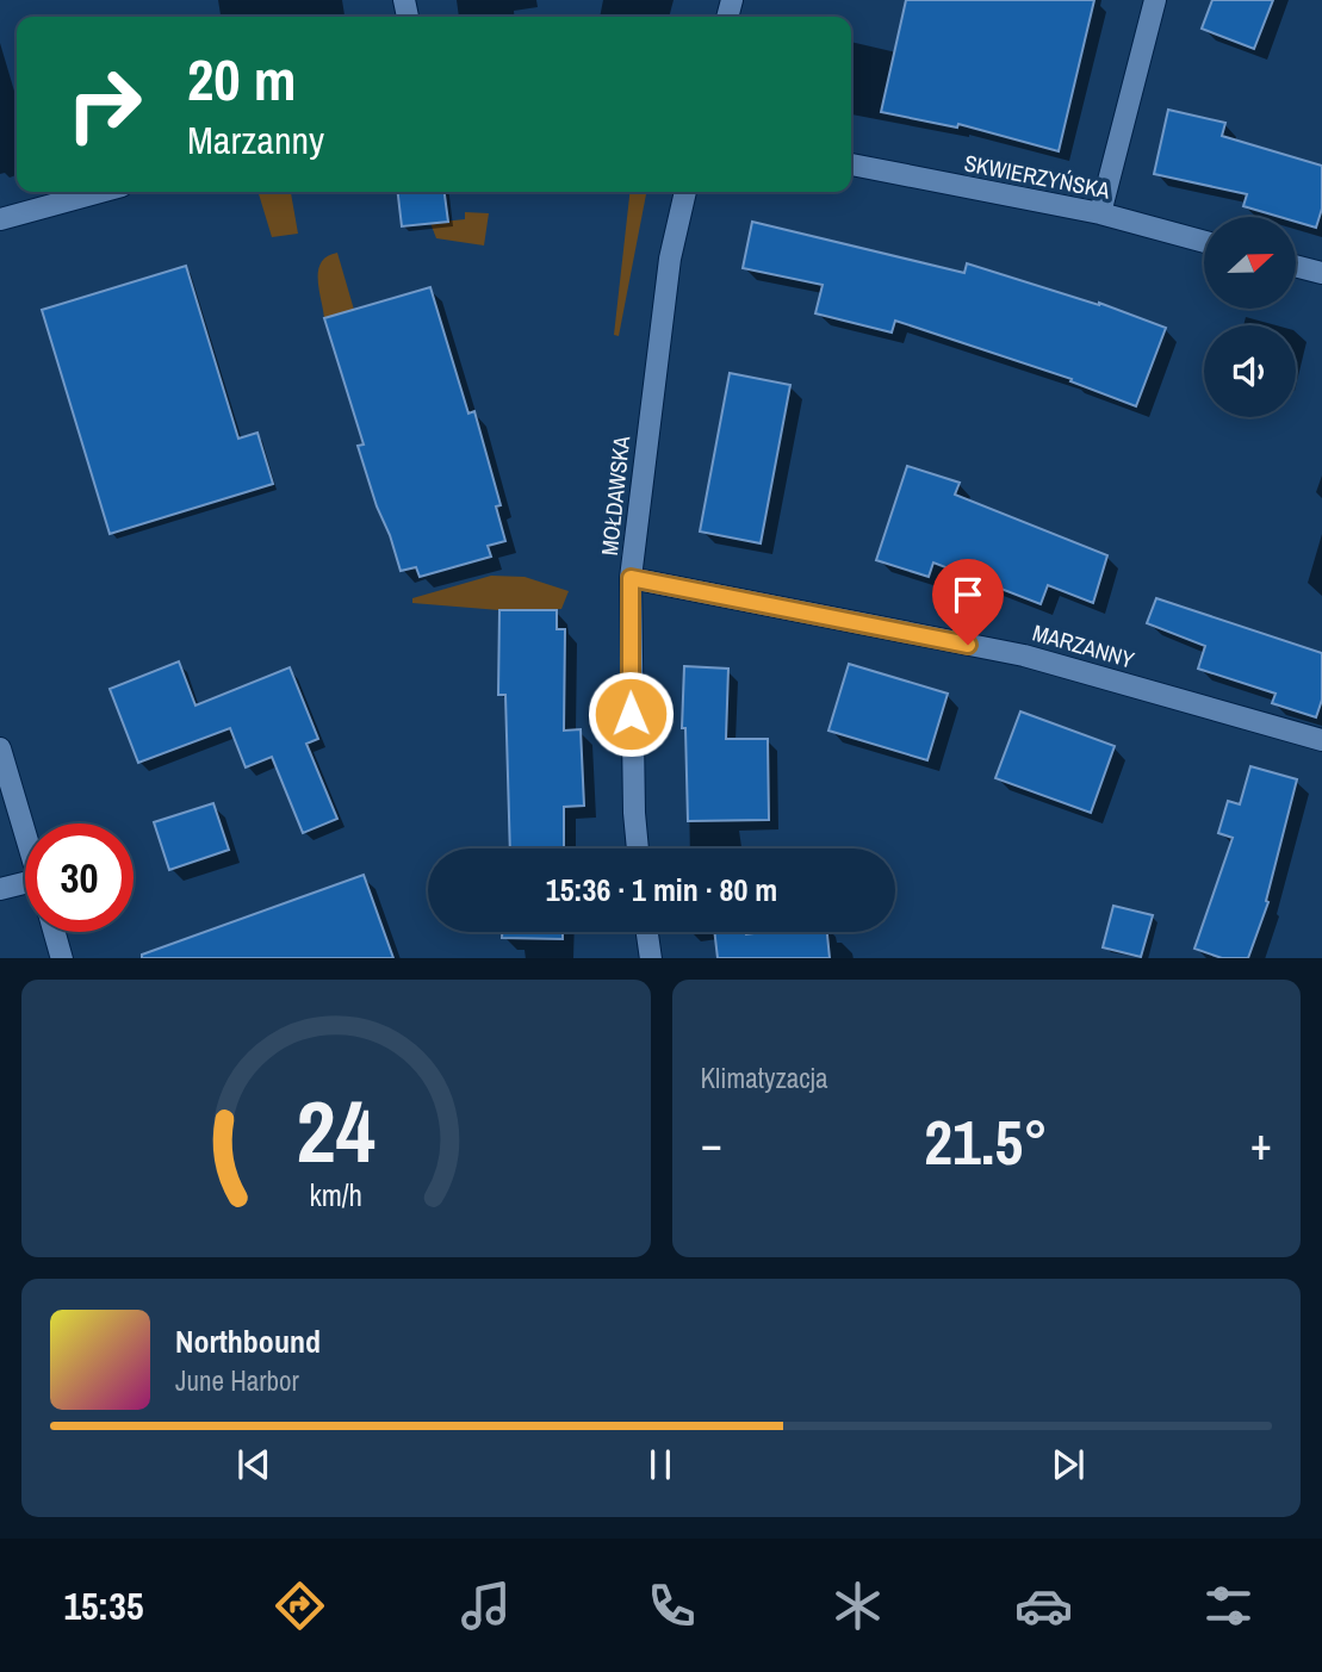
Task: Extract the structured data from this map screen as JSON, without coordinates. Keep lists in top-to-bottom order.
{
  "streets": {
    "street": ["SKWIERZYŃSKA", "MOŁDAWSKA", "MARZANNY"]
  },
  "crossings": [
    ["MOŁDAWSKA", "MARZANNY"]
  ],
  "north": "right",
  "page": {
    "turn": ["20 m", "Marzanny"],
    "limit": "30",
    "trip": "15:36 · 1 min · 80 m",
    "tile": "Klimatyzacja",
    "heat": ["−", "21.5°", "+"],
    "song": ["Northbound", "June Harbor"],
    "tabs": "15:35",
    "gauge": ["24", "km/h"]
  }
}
